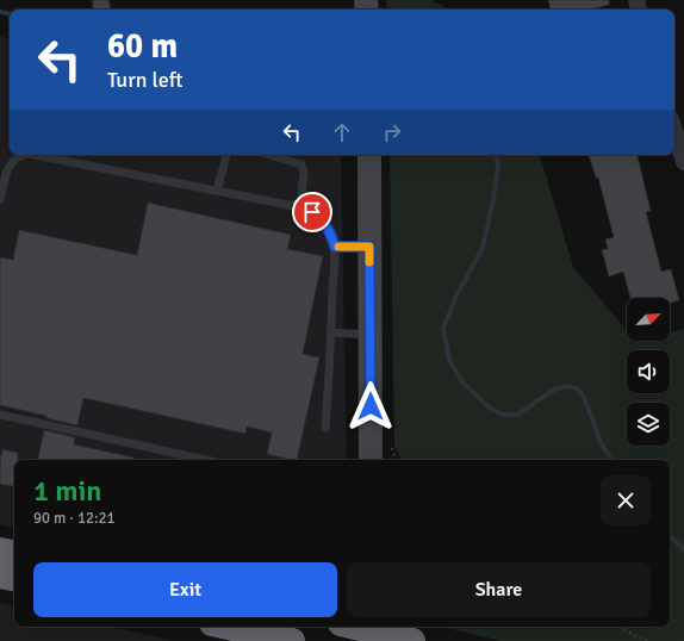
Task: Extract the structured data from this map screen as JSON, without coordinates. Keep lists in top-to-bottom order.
{
  "north": "top right",
  "page": {
    "turn": ["60 m", "Turn left"],
    "heading": ["1 min", "90 m · 12:21"],
    "buttons": ["Exit", "Share"]
  }
}
